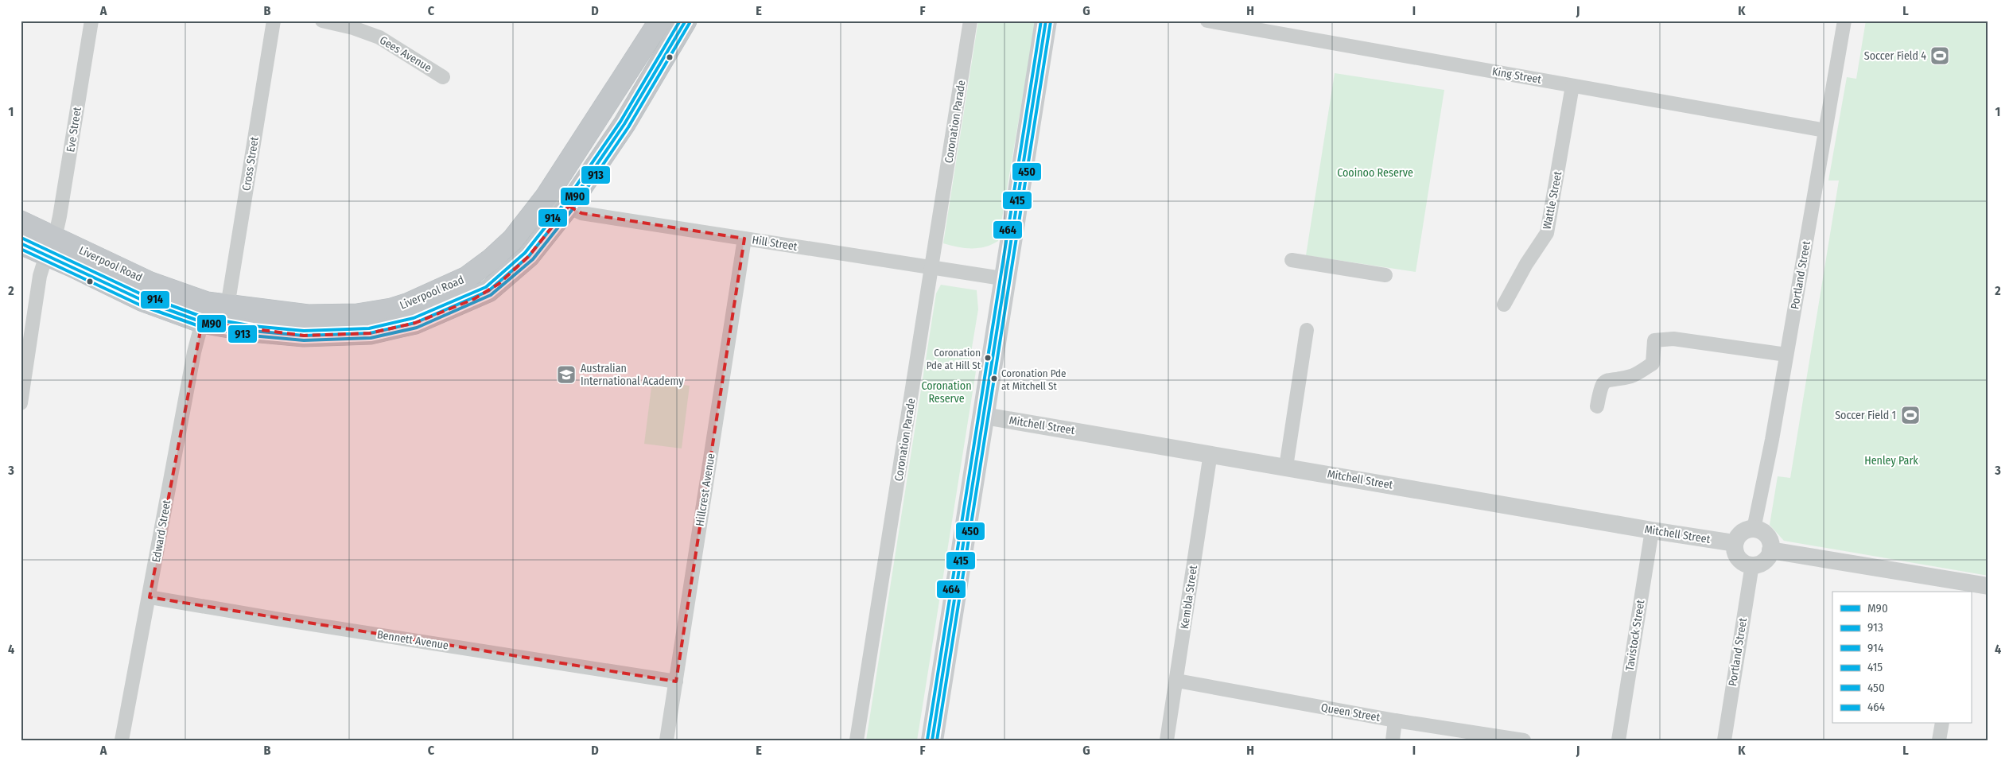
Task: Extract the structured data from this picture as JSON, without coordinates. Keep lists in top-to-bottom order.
{
  "streets": {
    "highway": ["Liverpool Road"],
    "street": [
      "Gees Avenue",
      "King Street",
      "Coronation Parade",
      "Eve Street",
      "Cross Street",
      "Wattle Street",
      "Hill Street",
      "Portland Street",
      "Mitchell Street",
      "Hillcrest Avenue",
      "Edward Street",
      "Kembla Street",
      "Tavistock Street",
      "Bennett Avenue",
      "Queen Street"
    ]
  },
  "crossings": [
    ["King Street", "Wattle Street"],
    ["King Street", "Portland Street"],
    ["Coronation Parade", "Hill Street"],
    ["Eve Street", "Liverpool Road"],
    ["Cross Street", "Liverpool Road"],
    ["Hill Street", "Liverpool Road"],
    ["Hill Street", "Hillcrest Avenue"],
    ["Liverpool Road", "Edward Street"],
    ["Portland Street", "Mitchell Street"],
    ["Mitchell Street", "Kembla Street"],
    ["Mitchell Street", "Tavistock Street"],
    ["Hillcrest Avenue", "Bennett Avenue"],
    ["Edward Street", "Bennett Avenue"],
    ["Kembla Street", "Queen Street"]
  ],
  "parks": ["Cooinoo Reserve", "Coronation Reserve", "Henley Park"],
  "places": {
    "sports": ["Soccer Field 4", "Soccer Field 1"],
    "other": ["Coronation Pde at Hill St", "Coronation Pde at Mitchell St"],
    "school or university": ["Australian International Academy"]
  },
  "lines": [
    "transit line M90",
    "transit line 914",
    "transit line 415",
    "transit line 464",
    "transit line 450",
    "transit line 913"
  ],
  "legend": [
    "M90",
    "913",
    "914",
    "415",
    "450",
    "464"
  ],
  "grid": {
    "columns": [
      "A",
      "B",
      "C",
      "D",
      "E",
      "F",
      "G",
      "H",
      "I",
      "J",
      "K",
      "L"
    ],
    "rows": [
      "1",
      "2",
      "3",
      "4"
    ]
  }
}
